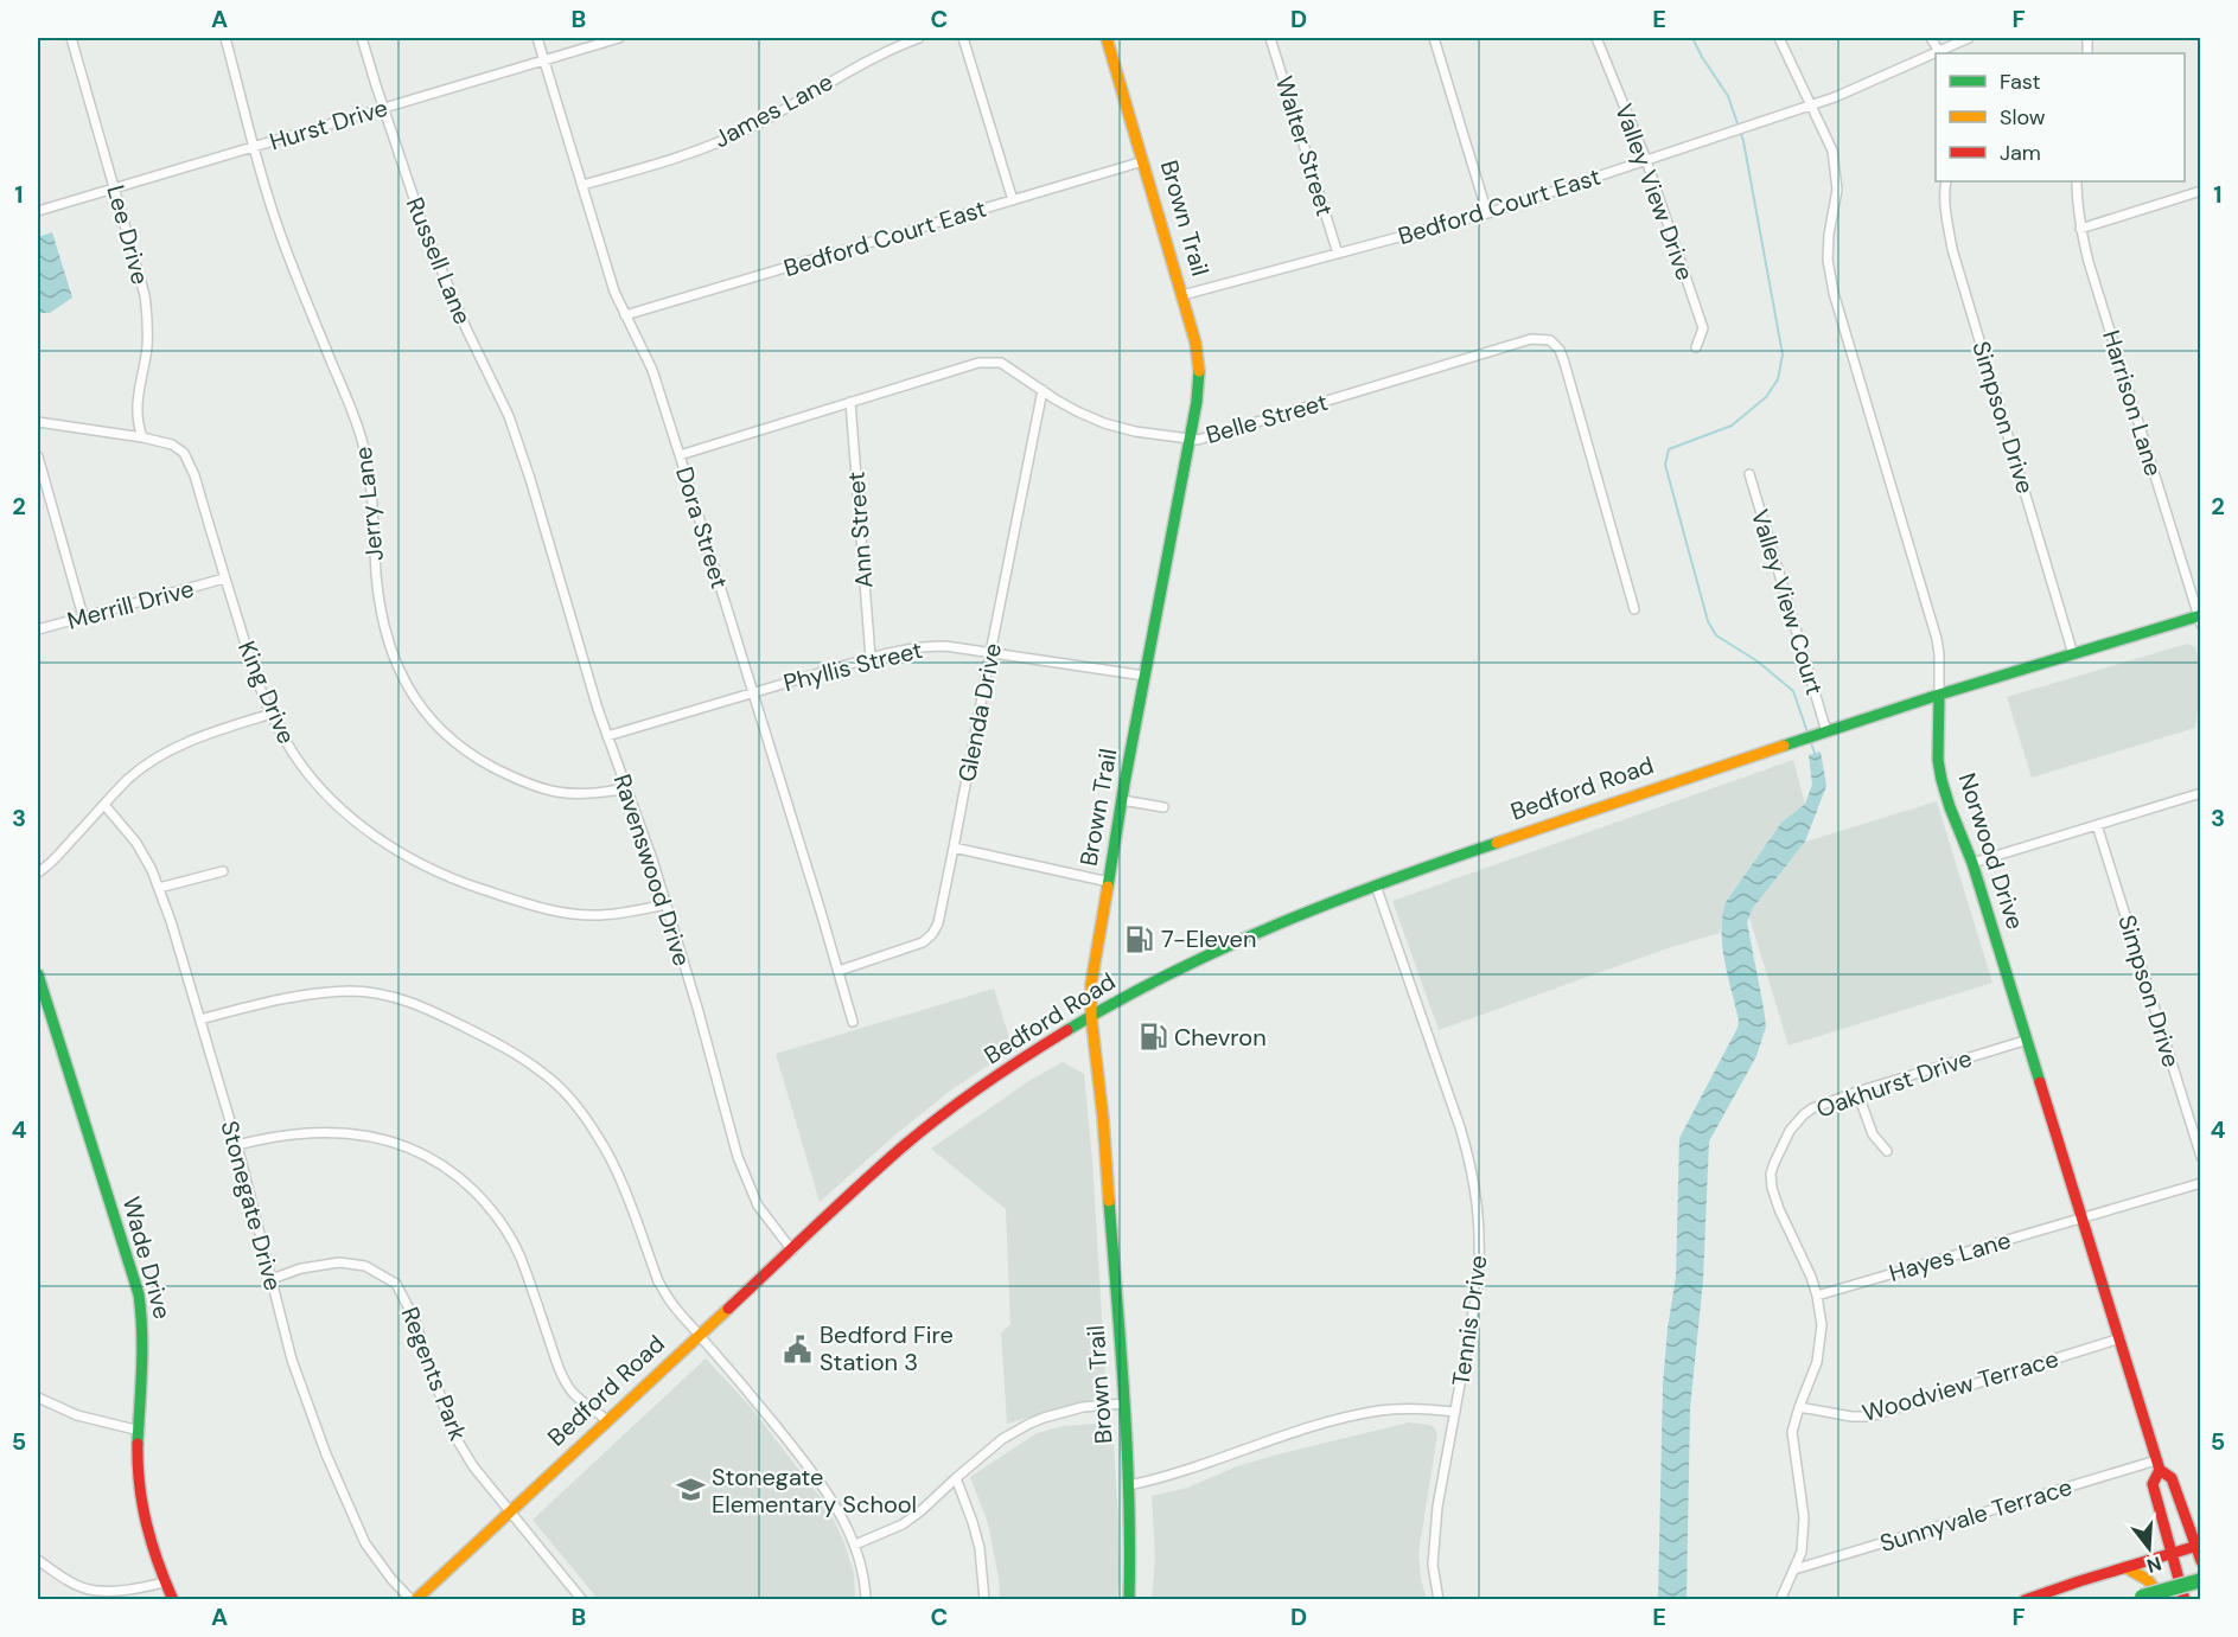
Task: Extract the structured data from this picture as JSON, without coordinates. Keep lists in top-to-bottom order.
{
  "streets": {
    "main road": [
      "Brown Trail",
      "Bedford Road",
      "Norwood Drive",
      "Wade Drive"
    ],
    "street": [
      "James Lane",
      "Hurst Drive",
      "Walter Street",
      "Valley View Drive",
      "Bedford Court East",
      "Lee Drive",
      "Russell Lane",
      "Harrison Lane",
      "Simpson Drive",
      "Belle Street",
      "Jerry Lane",
      "Dora Street",
      "Ann Street",
      "Valley View Court",
      "Merrill Drive",
      "Phyllis Street",
      "King Drive",
      "Glenda Drive",
      "Ravenswood Drive",
      "Oakhurst Drive",
      "Stonegate Drive",
      "Hayes Lane",
      "Tennis Drive",
      "Regents Park",
      "Woodview Terrace",
      "Sunnyvale Terrace"
    ]
  },
  "crossings": [
    ["James Lane", "Dora Street"],
    ["Hurst Drive", "Lee Drive"],
    ["Hurst Drive", "Russell Lane"],
    ["Hurst Drive", "Jerry Lane"],
    ["Hurst Drive", "Dora Street"],
    ["Walter Street", "Bedford Court East"],
    ["Valley View Drive", "Bedford Court East"],
    ["Bedford Court East", "Brown Trail"],
    ["Bedford Court East", "Dora Street"],
    ["Bedford Court East", "Norwood Drive"],
    ["Brown Trail", "Belle Street"],
    ["Brown Trail", "Phyllis Street"],
    ["Brown Trail", "Bedford Road"],
    ["Lee Drive", "King Drive"],
    ["Russell Lane", "Ravenswood Drive"],
    ["Harrison Lane", "Bedford Road"],
    ["Simpson Drive", "Bedford Road"],
    ["Belle Street", "Dora Street"],
    ["Belle Street", "Ann Street"],
    ["Belle Street", "Glenda Drive"],
    ["Jerry Lane", "Ravenswood Drive"],
    ["Dora Street", "Phyllis Street"],
    ["Dora Street", "Glenda Drive"],
    ["Ann Street", "Phyllis Street"],
    ["Valley View Court", "Bedford Road"],
    ["Merrill Drive", "King Drive"],
    ["Phyllis Street", "Glenda Drive"],
    ["Phyllis Street", "Ravenswood Drive"],
    ["King Drive", "Ravenswood Drive"],
    ["Bedford Road", "Norwood Drive"],
    ["Bedford Road", "Ravenswood Drive"],
    ["Bedford Road", "Stonegate Drive"],
    ["Bedford Road", "Tennis Drive"],
    ["Bedford Road", "Regents Park"],
    ["Norwood Drive", "Oakhurst Drive"],
    ["Norwood Drive", "Hayes Lane"],
    ["Norwood Drive", "Woodview Terrace"],
    ["Norwood Drive", "Sunnyvale Terrace"],
    ["Oakhurst Drive", "Hayes Lane"],
    ["Oakhurst Drive", "Woodview Terrace"],
    ["Oakhurst Drive", "Sunnyvale Terrace"],
    ["Stonegate Drive", "Regents Park"]
  ],
  "places": {
    "fuel station": ["7-Eleven", "Chevron"],
    "public building": ["Bedford Fire Station 3"],
    "school or university": ["Stonegate Elementary School"]
  },
  "legend": ["Fast", "Slow", "Jam"],
  "north": "bottom",
  "grid": {
    "columns": [
      "A",
      "B",
      "C",
      "D",
      "E",
      "F"
    ],
    "rows": [
      "1",
      "2",
      "3",
      "4",
      "5"
    ]
  }
}
